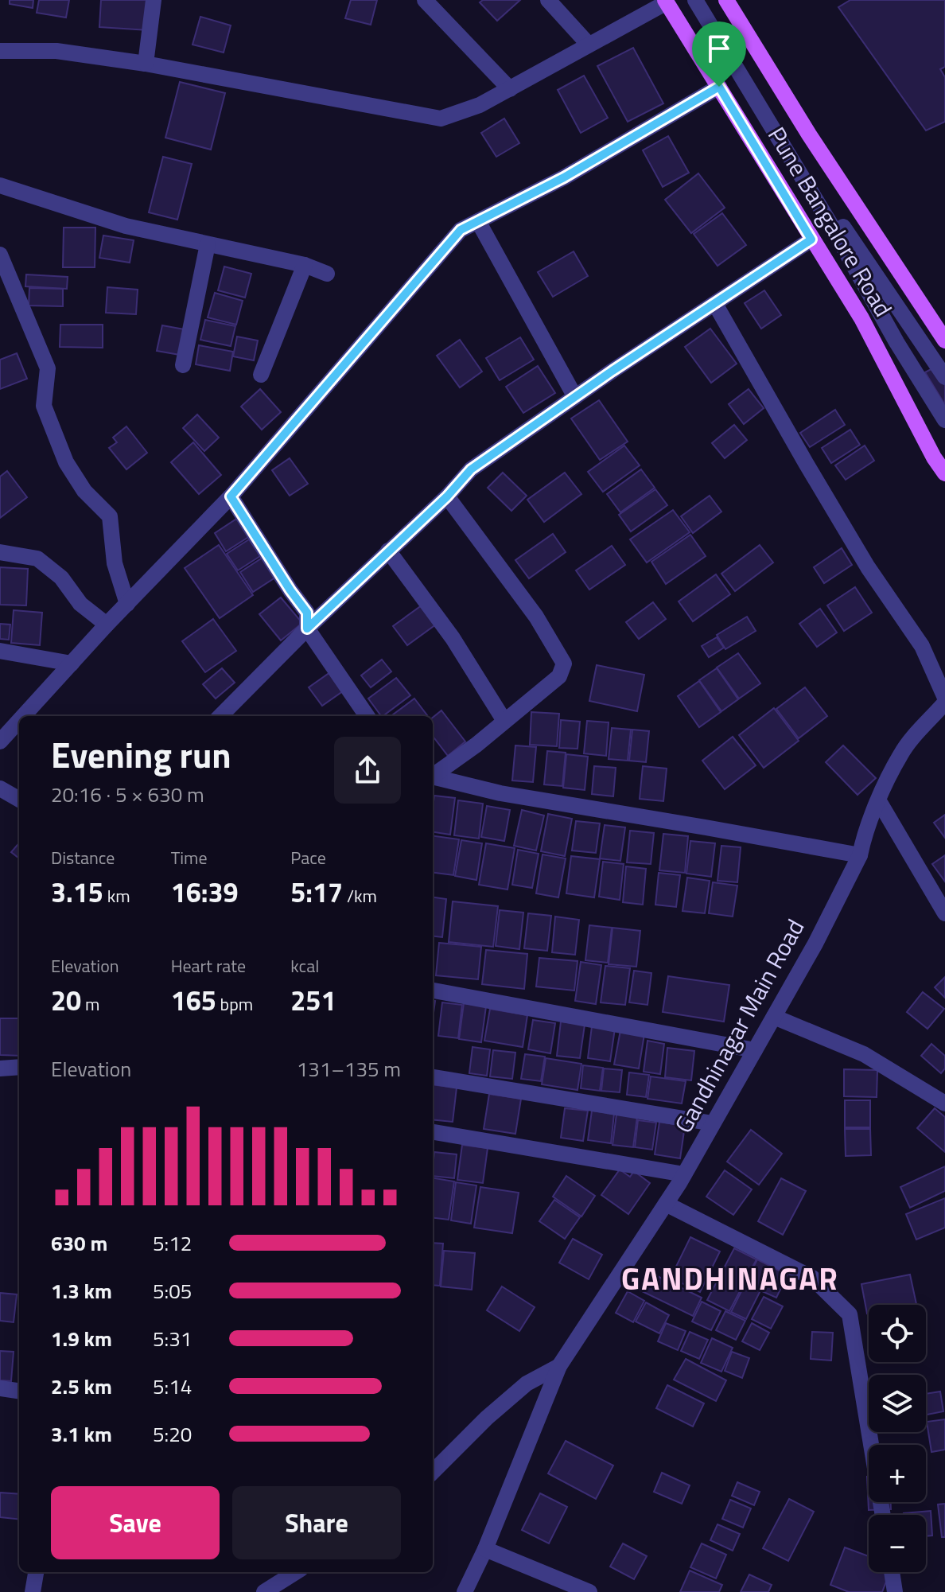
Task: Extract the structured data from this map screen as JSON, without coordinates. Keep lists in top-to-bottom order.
{
  "streets": {
    "main road": ["Pune Bangalore Road"],
    "street": ["Gandhinagar Main Road"]
  },
  "districts": ["GANDHINAGAR"],
  "page": {
    "heading": ["Evening run", "20:16 · 5 × 630 m"],
    "stats": [
      ["Distance", "3.15 km"],
      ["Time", "16:39"],
      ["Pace", "5:17 /km"],
      ["Elevation", "20 m"],
      ["Heart rate", "165 bpm"],
      ["kcal", "251"]
    ],
    "chart": ["Elevation", "131–135 m"],
    "list": [
      {
        "name": "630 m",
        "note": "5:12"
      },
      {
        "name": "1.3 km",
        "note": "5:05"
      },
      {
        "name": "1.9 km",
        "note": "5:31"
      },
      {
        "name": "2.5 km",
        "note": "5:14"
      },
      {
        "name": "3.1 km",
        "note": "5:20"
      }
    ],
    "map_buttons": ["+", "−"],
    "buttons": ["Save", "Share"]
  }
}
